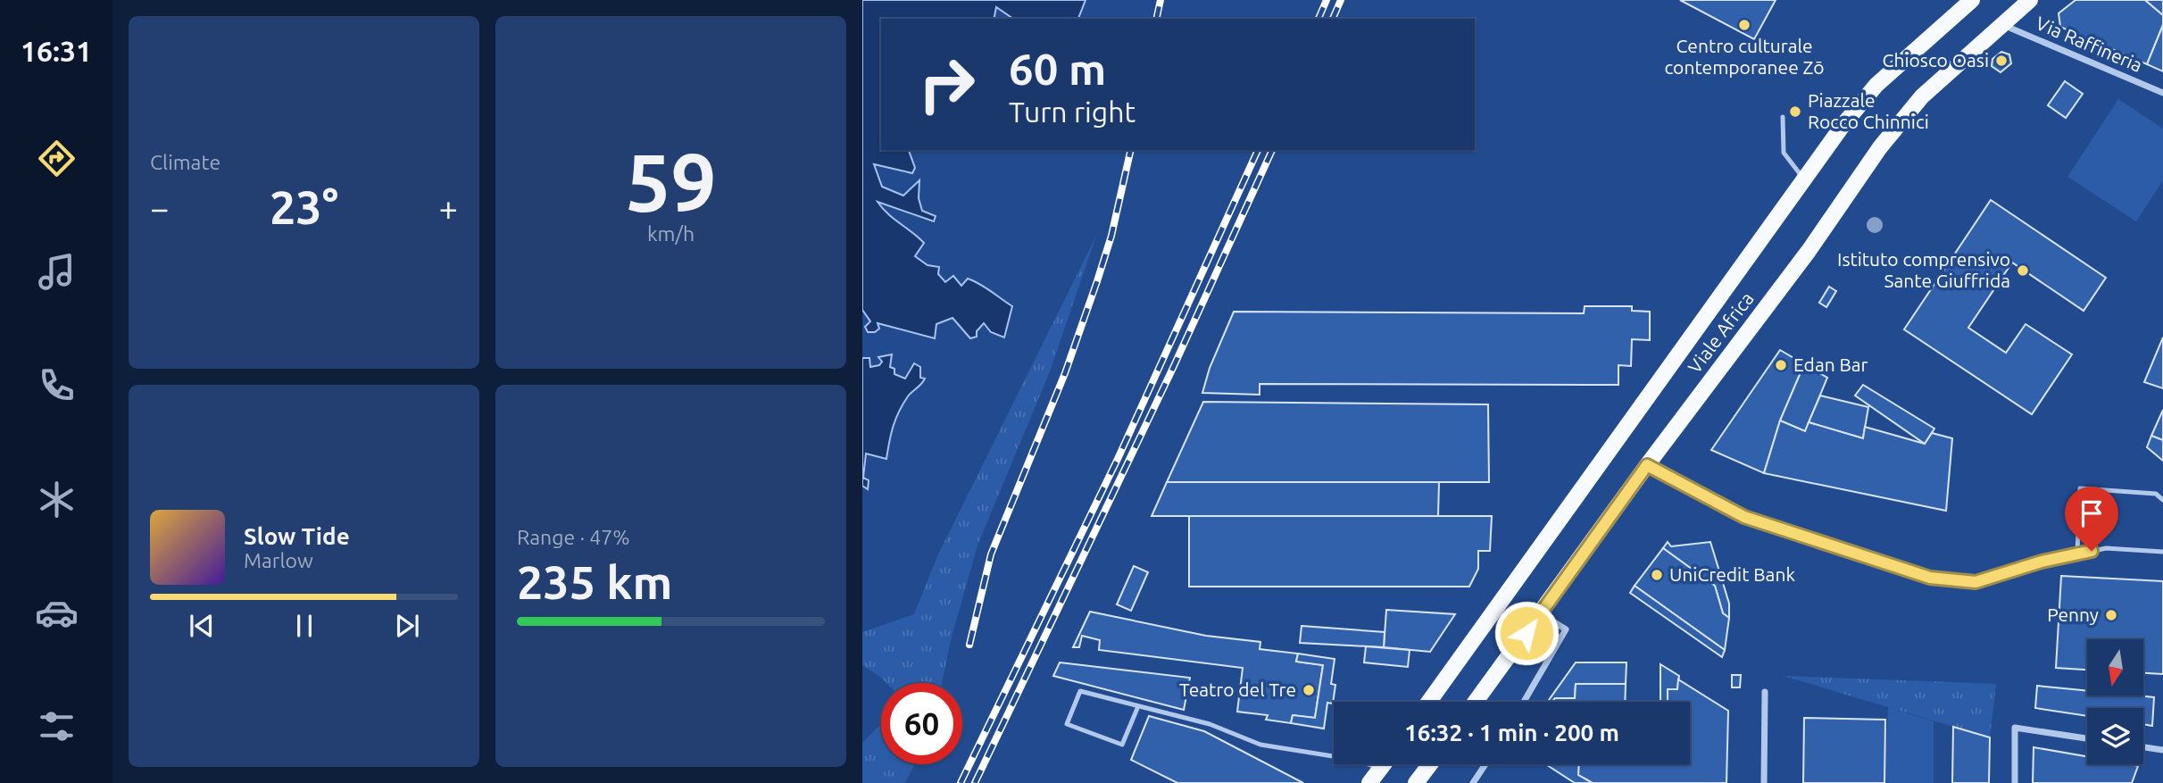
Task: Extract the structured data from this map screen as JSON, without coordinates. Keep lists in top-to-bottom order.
{
  "streets": {
    "main road": ["Viale Africa"],
    "street": ["Via Raffineria"]
  },
  "crossings": [
    ["Via Raffineria", "Viale Africa"]
  ],
  "places": [
    "Centro culturale contemporanee Zō",
    "Chiosco Oasi",
    "Piazzale Rocco Chinnici",
    "Istituto comprensivo Sante Giuffrida",
    "Edan Bar",
    "UniCredit Bank",
    "Penny",
    "Teatro del Tre"
  ],
  "north": "bottom",
  "page": {
    "tabs": "16:31",
    "tile": [
      "Climate",
      ["59", "km/h"],
      ["Range · 47%", "235 km"]
    ],
    "turn": ["60 m", "Turn right"],
    "heat": ["−", "23°", "+"],
    "song": ["Slow Tide", "Marlow"],
    "limit": "60",
    "trip": "16:32 · 1 min · 200 m"
  }
}
